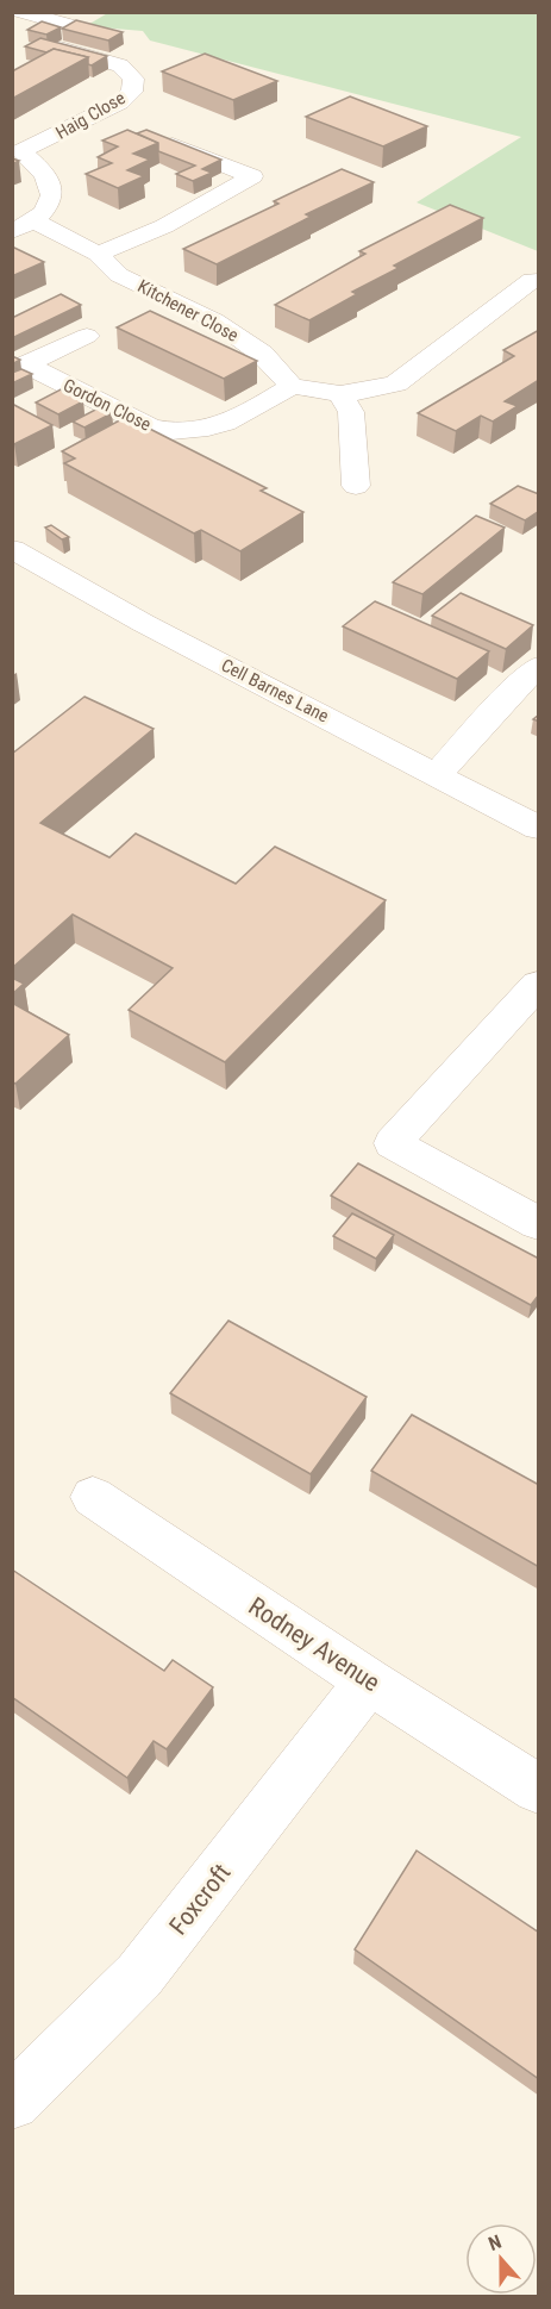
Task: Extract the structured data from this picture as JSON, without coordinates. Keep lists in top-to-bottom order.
{
  "streets": {
    "street": [
      "Haig Close",
      "Kitchener Close",
      "Gordon Close",
      "Cell Barnes Lane",
      "Rodney Avenue",
      "Foxcroft"
    ]
  },
  "crossings": [
    ["Haig Close", "Kitchener Close"],
    ["Kitchener Close", "Gordon Close"],
    ["Rodney Avenue", "Foxcroft"]
  ],
  "north": "top"
}
